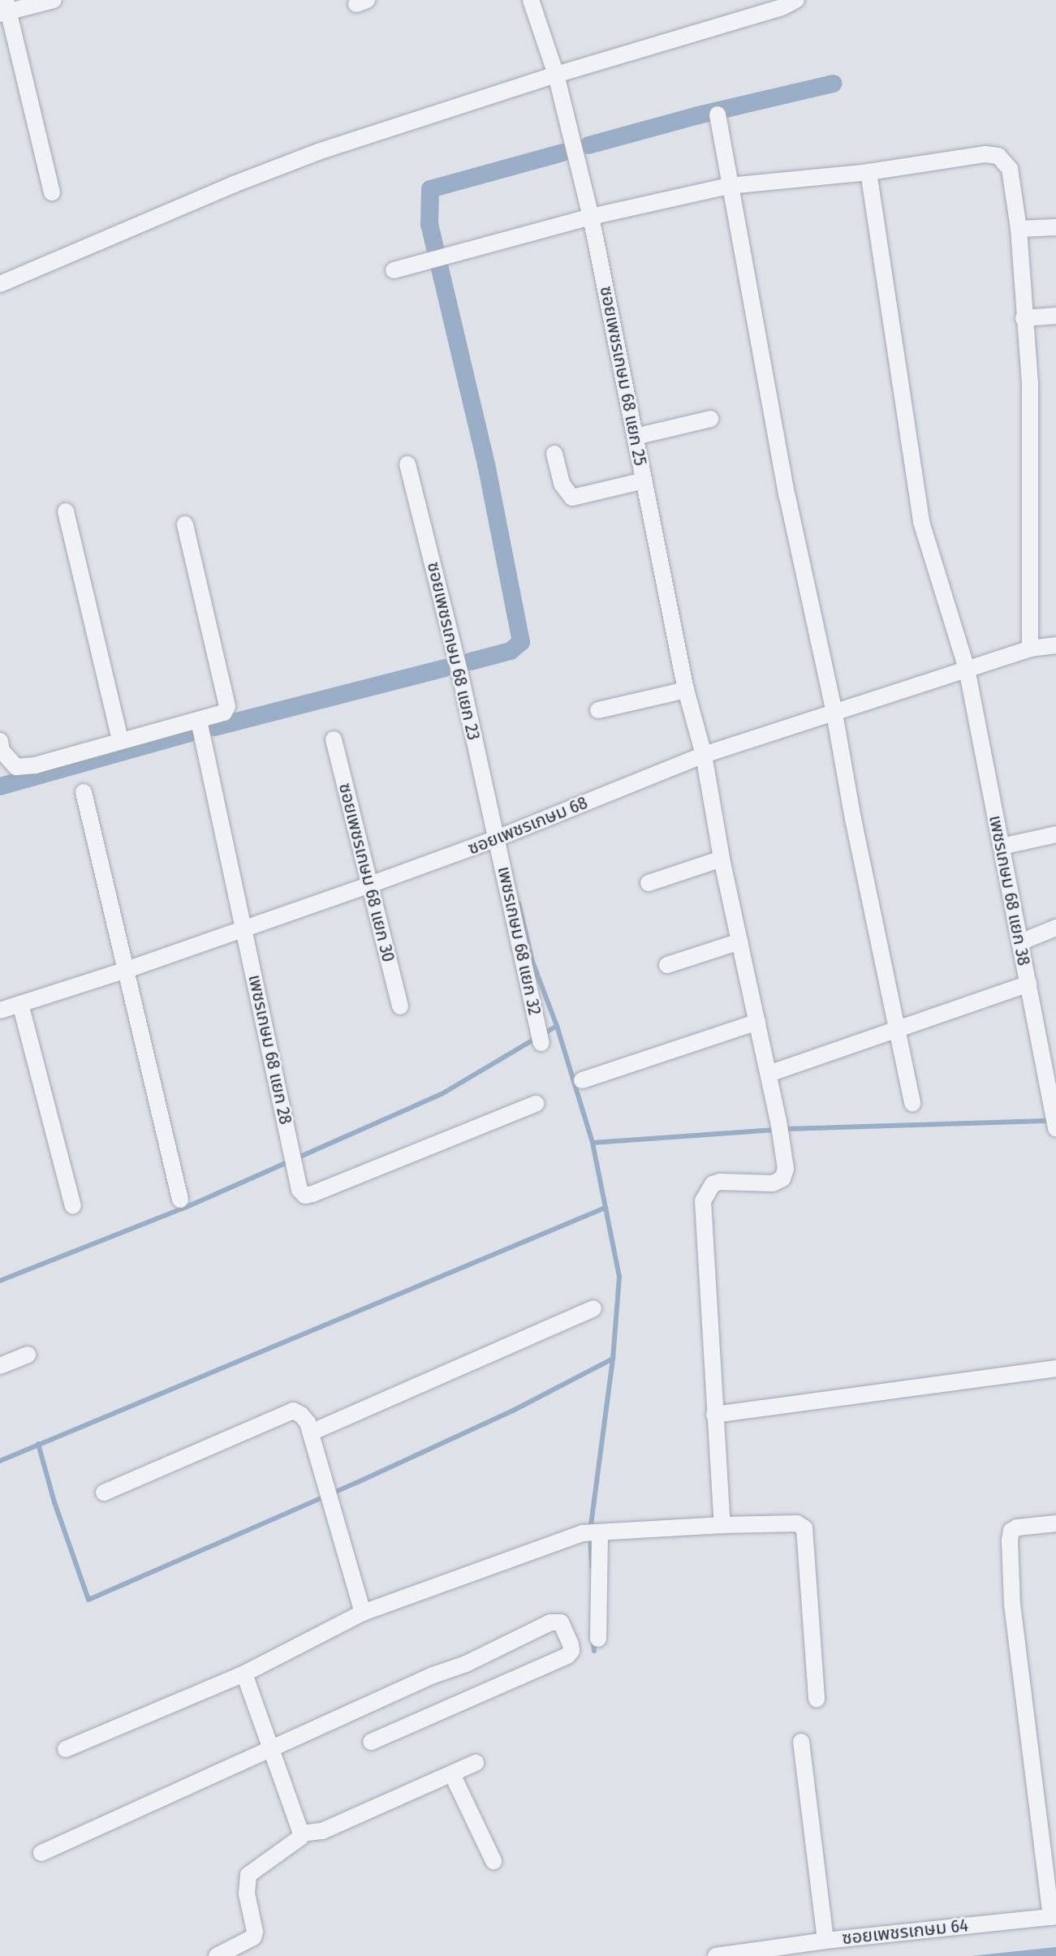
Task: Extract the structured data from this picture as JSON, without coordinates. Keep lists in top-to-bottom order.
{
  "streets": {
    "street": [
      "ซอยเพชรเกษม 68 แยก 25",
      "ซอยเพชรเกษม 68 แยก 23",
      "ซอยเพชรเกษม 68",
      "ซอยเพชรเกษม 68 แยก 30",
      "เพชรเกษม 68 แยก 38",
      "เพชรเกษม 68 แยก 32",
      "เพชรเกษม 68 แยก 28",
      "ซอยเพชรเกษม 64"
    ]
  },
  "crossings": [
    ["ซอยเพชรเกษม 68 แยก 25", "ซอยเพชรเกษม 68"],
    ["ซอยเพชรเกษม 68 แยก 23", "ซอยเพชรเกษม 68"],
    ["ซอยเพชรเกษม 68 แยก 23", "เพชรเกษม 68 แยก 32"],
    ["ซอยเพชรเกษม 68", "ซอยเพชรเกษม 68 แยก 30"],
    ["ซอยเพชรเกษม 68", "เพชรเกษม 68 แยก 38"],
    ["ซอยเพชรเกษม 68", "เพชรเกษม 68 แยก 32"],
    ["ซอยเพชรเกษม 68", "เพชรเกษม 68 แยก 28"]
  ]
}
